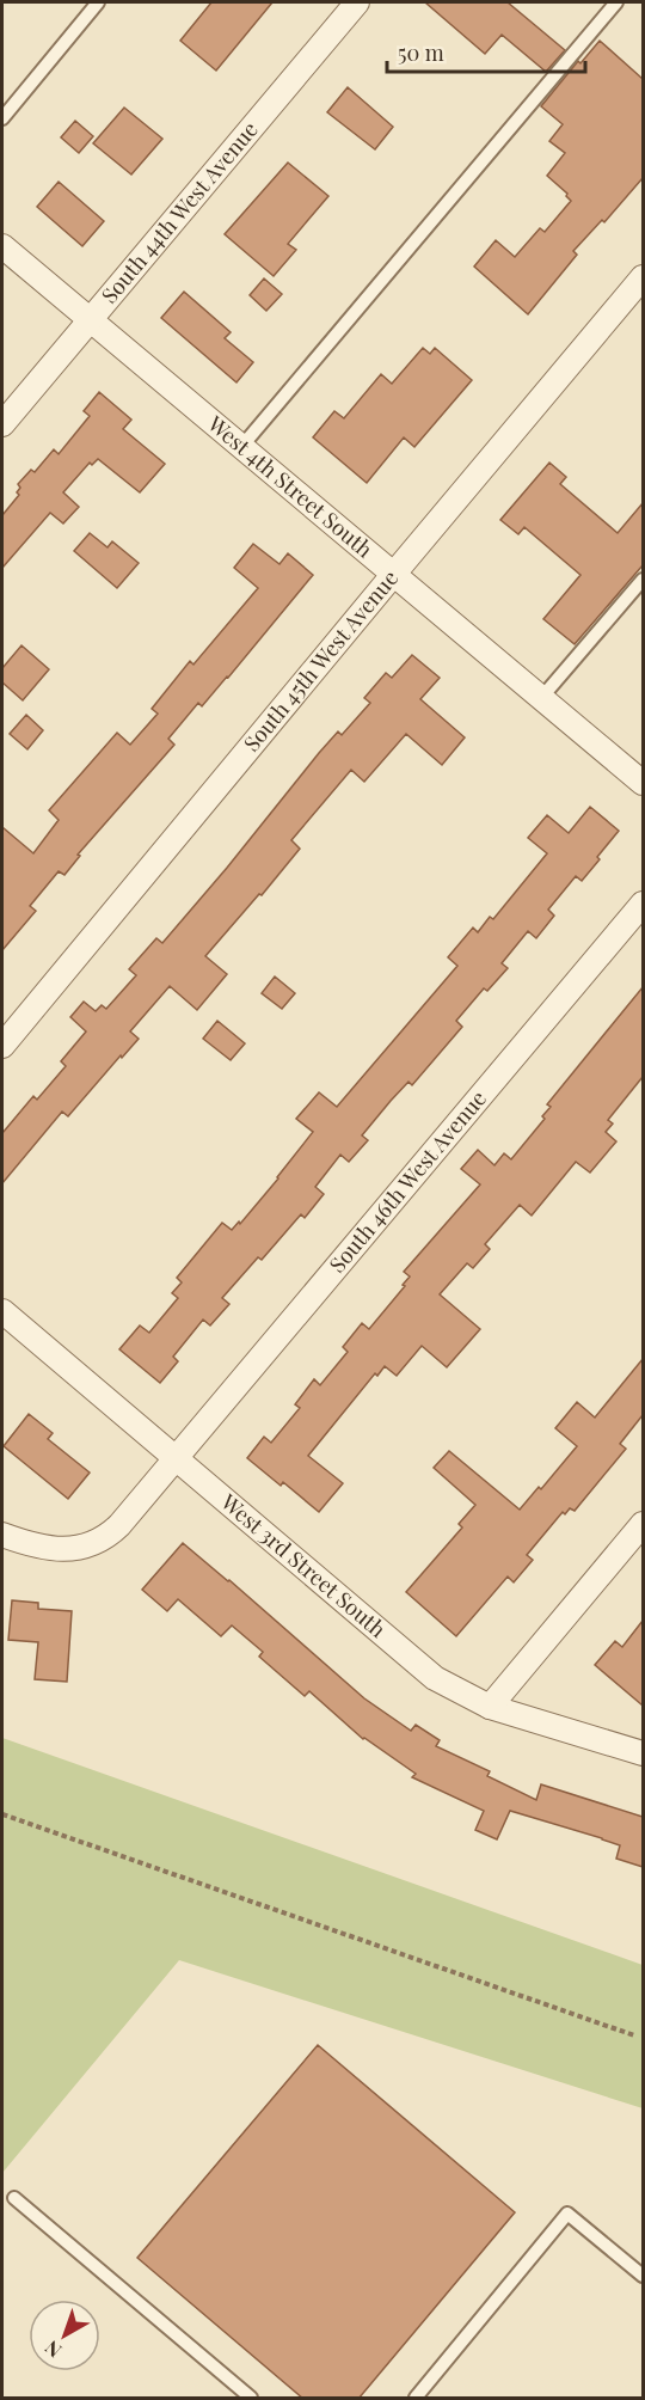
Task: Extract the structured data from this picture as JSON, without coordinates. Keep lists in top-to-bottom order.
{
  "streets": {
    "street": [
      "South 44th West Avenue",
      "West 4th Street South",
      "South 45th West Avenue",
      "South 46th West Avenue",
      "West 3rd Street South"
    ]
  },
  "crossings": [
    ["South 44th West Avenue", "West 4th Street South"],
    ["West 4th Street South", "South 45th West Avenue"],
    ["South 46th West Avenue", "West 3rd Street South"]
  ],
  "scale_bar": "50 m",
  "north": "bottom left"
}
